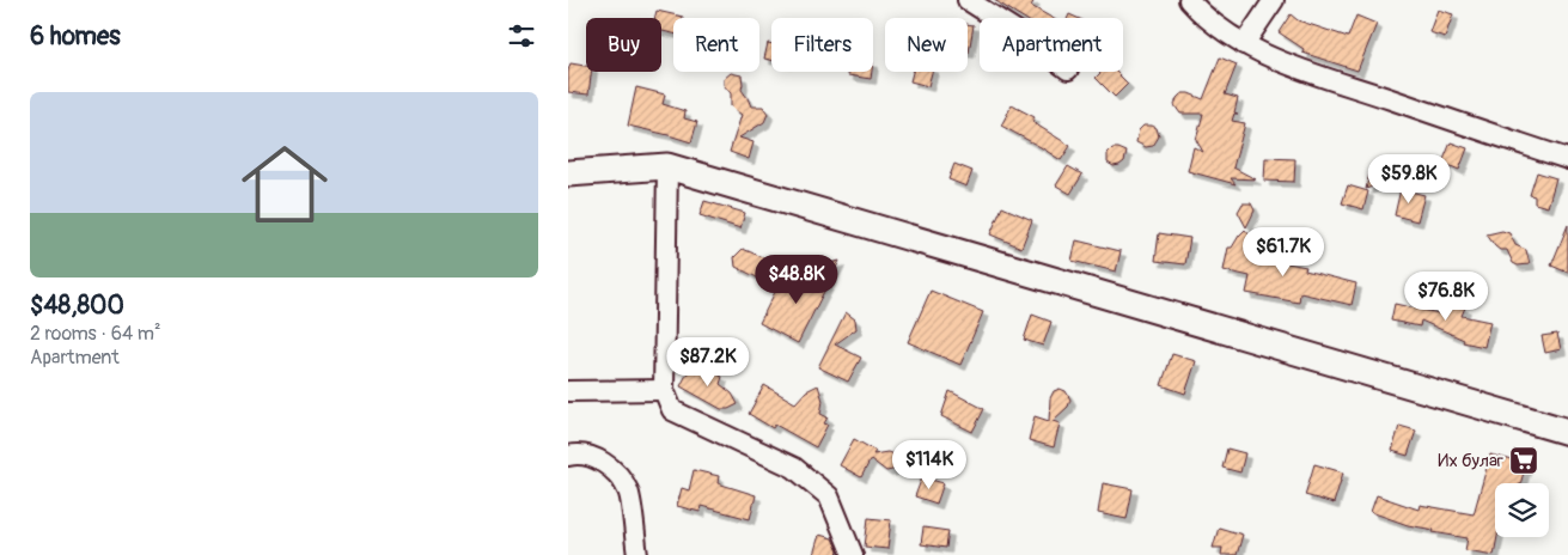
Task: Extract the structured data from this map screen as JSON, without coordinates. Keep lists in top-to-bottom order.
{
  "places": {
    "supermarket": ["Их булаг"]
  },
  "page": {
    "heading": "6 homes",
    "chip": [
      "Buy",
      "Rent",
      "Filters",
      "New",
      "Apartment"
    ],
    "list": [
      {
        "name": "$48,800",
        "note": "2 rooms · 64 m² · Apartment"
      }
    ],
    "price": [
      "$59.8K",
      "$61.7K",
      "$48.8K",
      "$76.8K",
      "$87.2K",
      "$114K"
    ]
  }
}
